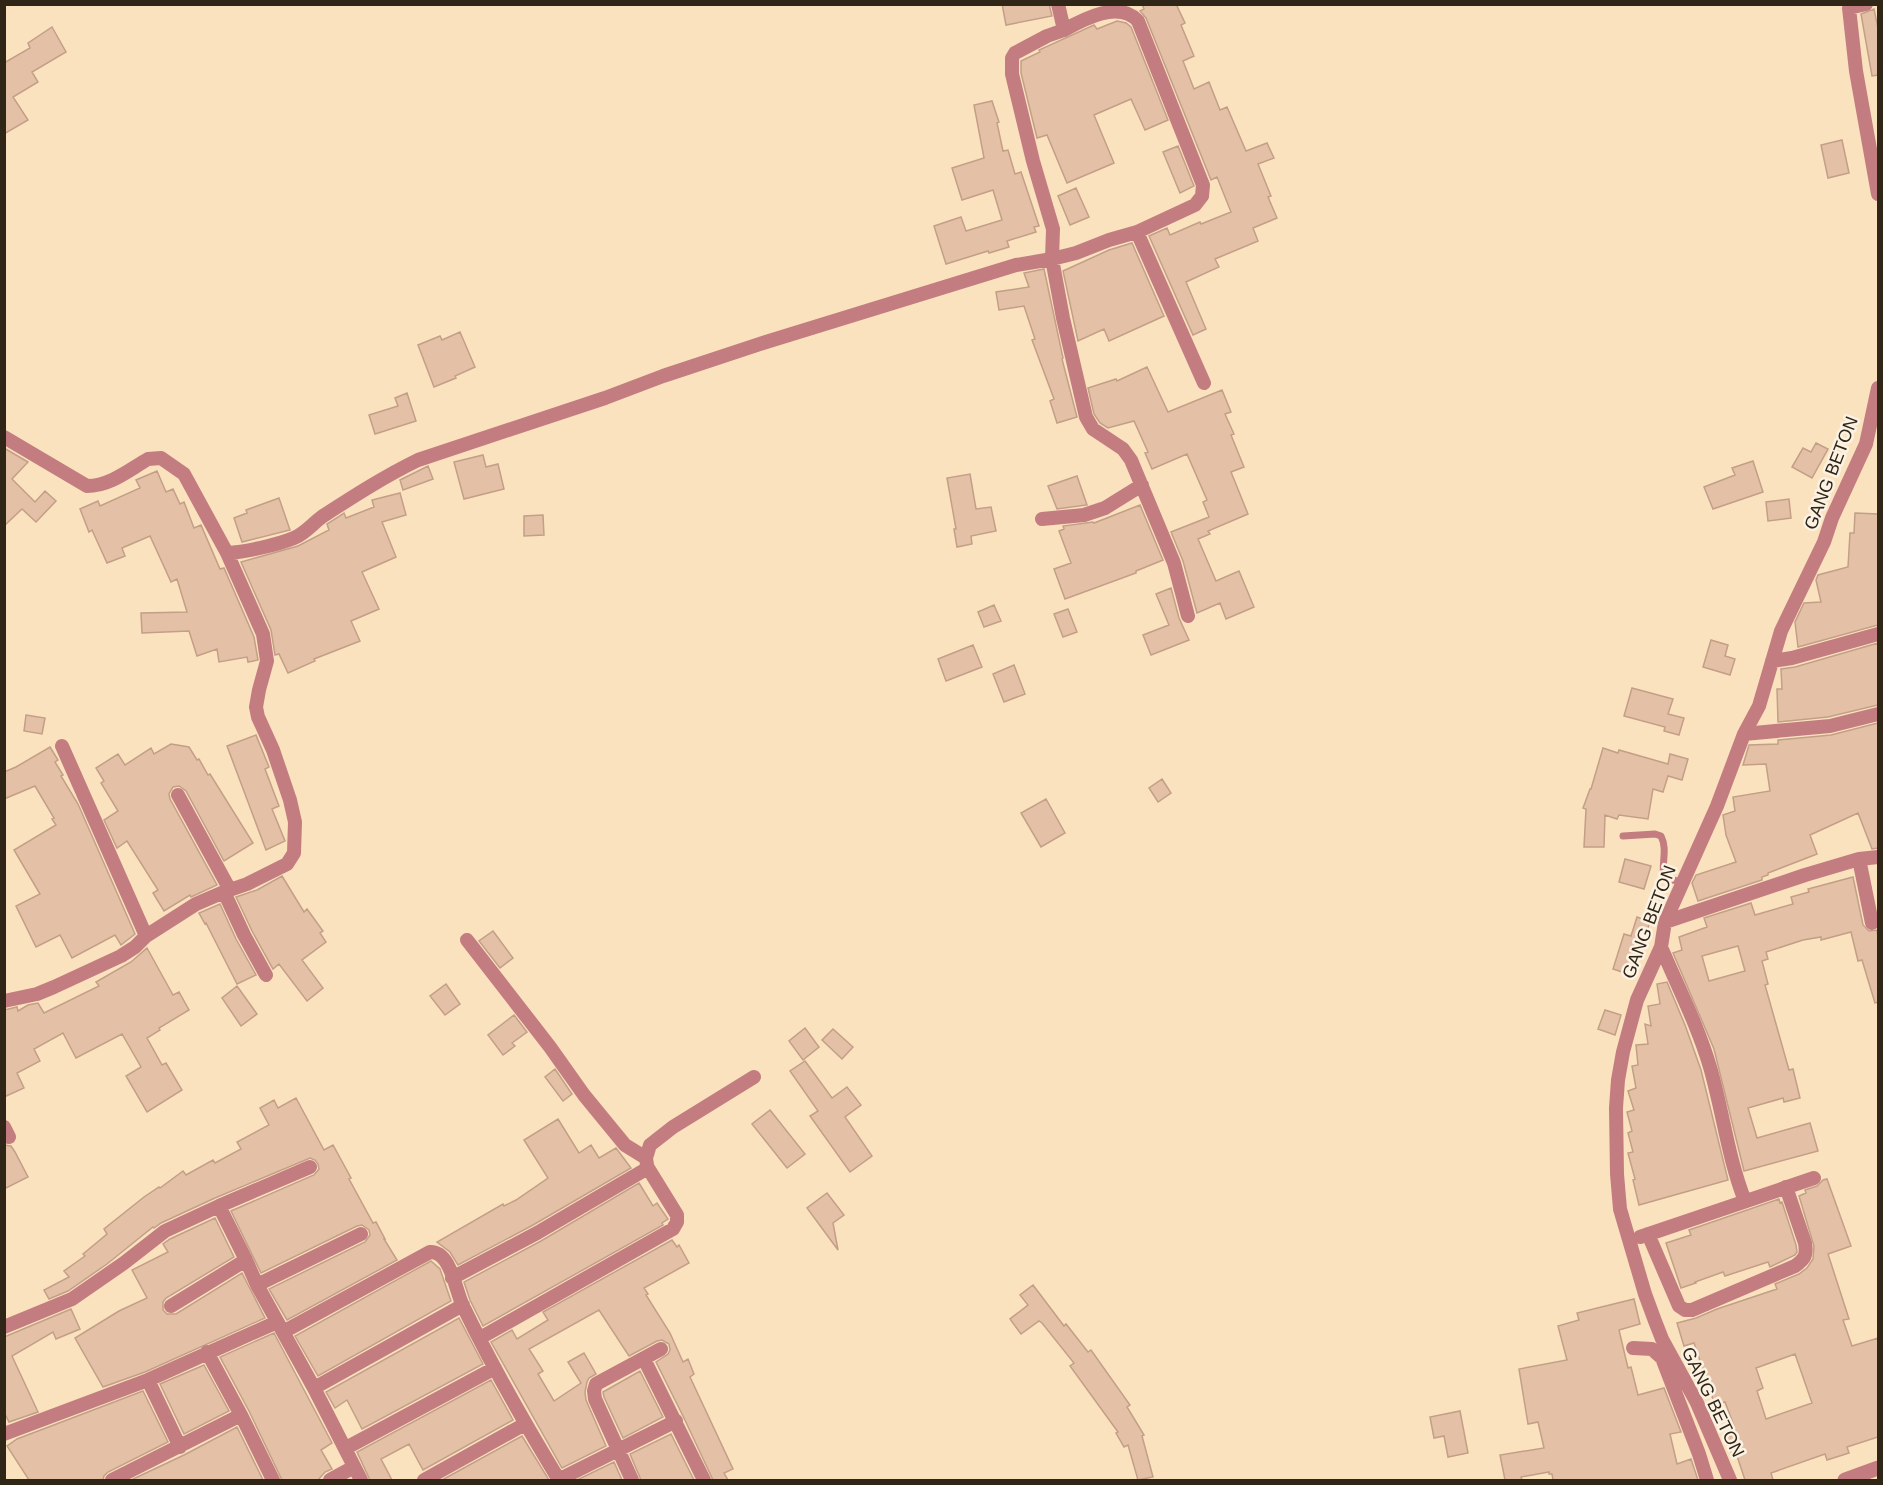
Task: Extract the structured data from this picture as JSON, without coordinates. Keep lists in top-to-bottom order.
{
  "streets": {
    "street": ["GANG BETON"]
  }
}
